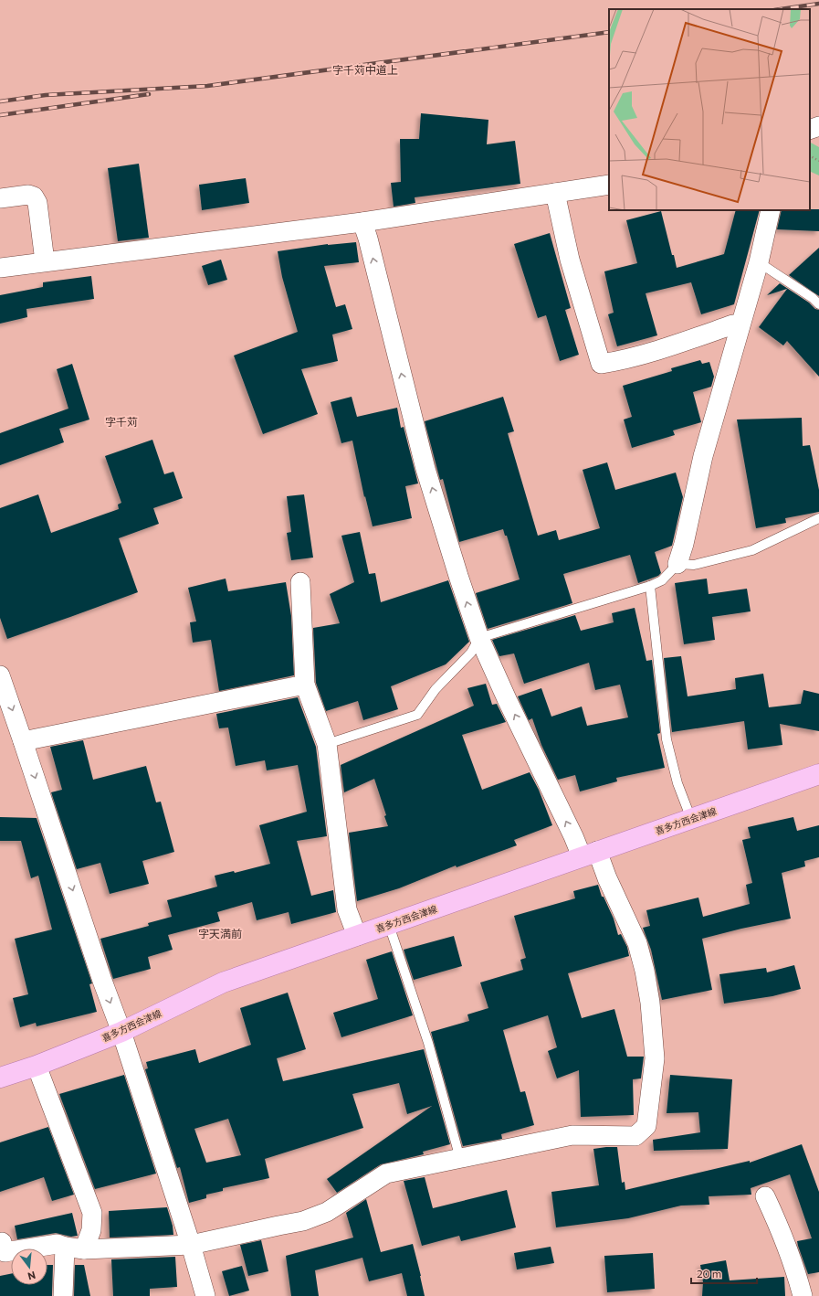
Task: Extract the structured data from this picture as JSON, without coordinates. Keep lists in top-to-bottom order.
{
  "streets": {
    "main road": ["喜多方西会津線"]
  },
  "districts": ["字千苅中道上", "字千苅", "字天満前"],
  "scale_bar": "20 m",
  "north": "bottom"
}
